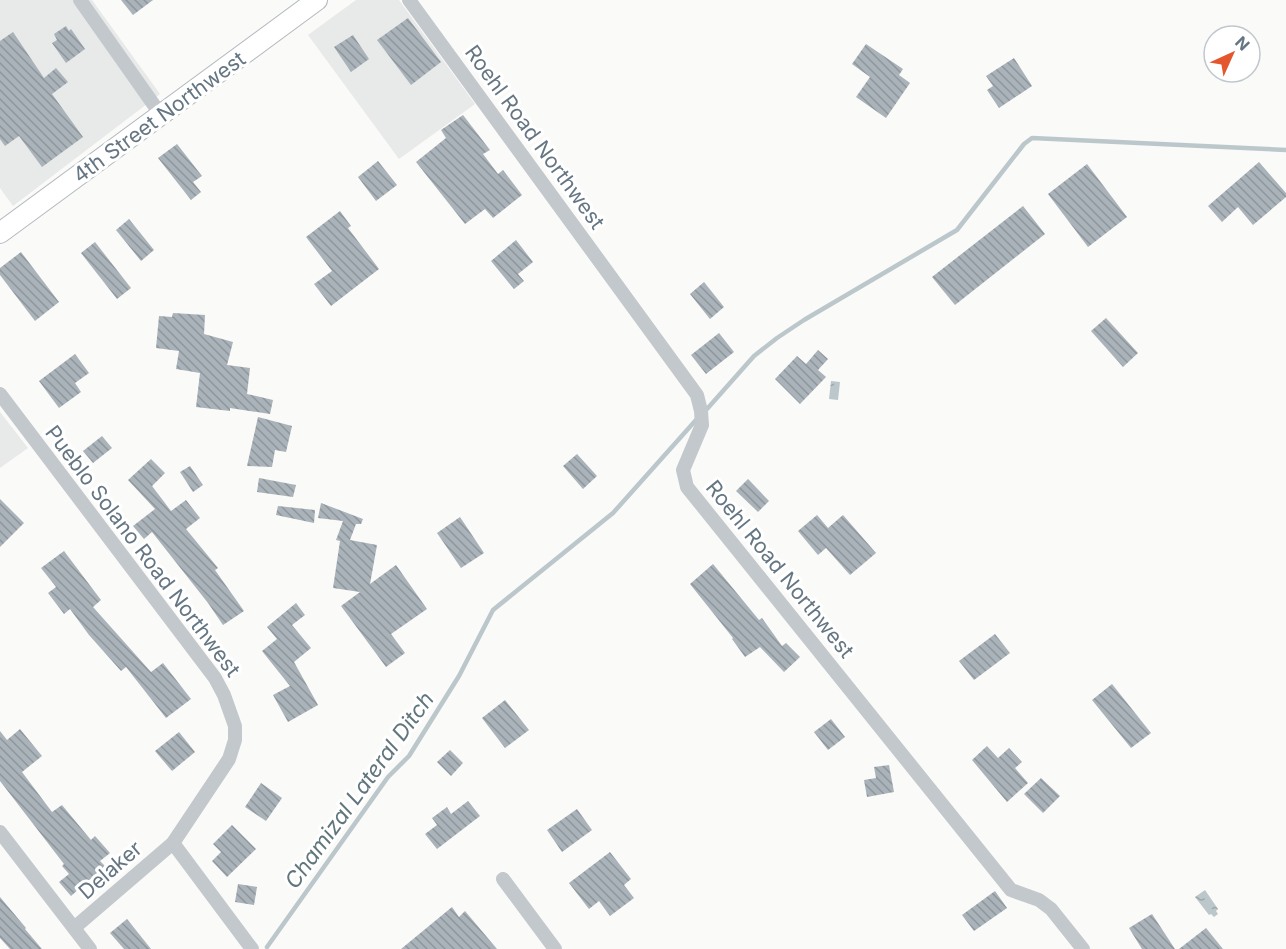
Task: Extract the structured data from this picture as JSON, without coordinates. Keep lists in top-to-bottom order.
{
  "streets": {
    "main road": ["4th Street Northwest"],
    "street": ["Roehl Road Northwest", "Pueblo Solano Road Northwest", "Delaker"]
  },
  "crossings": [
    ["Pueblo Solano Road Northwest", "Delaker"]
  ],
  "water": ["Chamizal Lateral Ditch"],
  "north": "top right"
}
